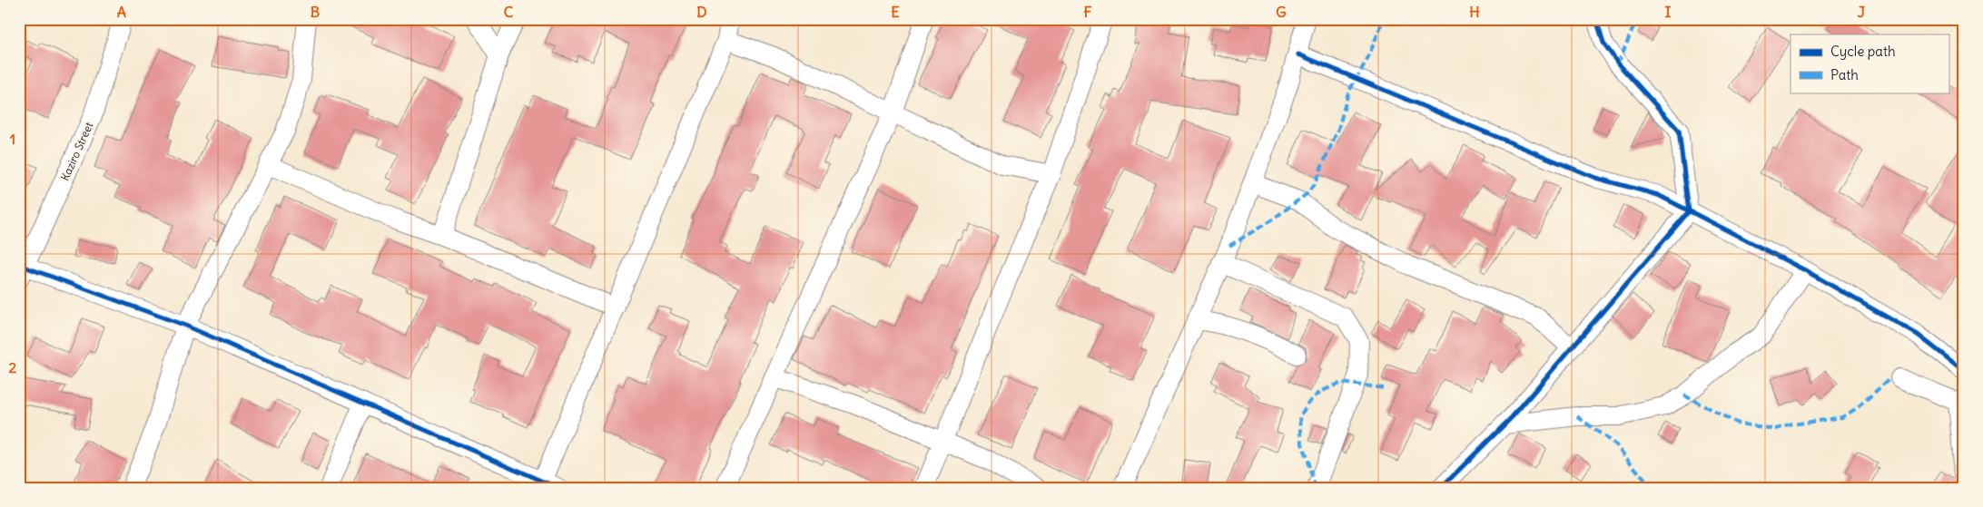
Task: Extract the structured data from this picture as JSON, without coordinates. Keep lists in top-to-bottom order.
{
  "streets": {
    "street": ["Kaziro Street"]
  },
  "legend": ["Cycle path", "Path"],
  "grid": {
    "columns": [
      "A",
      "B",
      "C",
      "D",
      "E",
      "F",
      "G",
      "H",
      "I",
      "J"
    ],
    "rows": ["1", "2"]
  }
}
